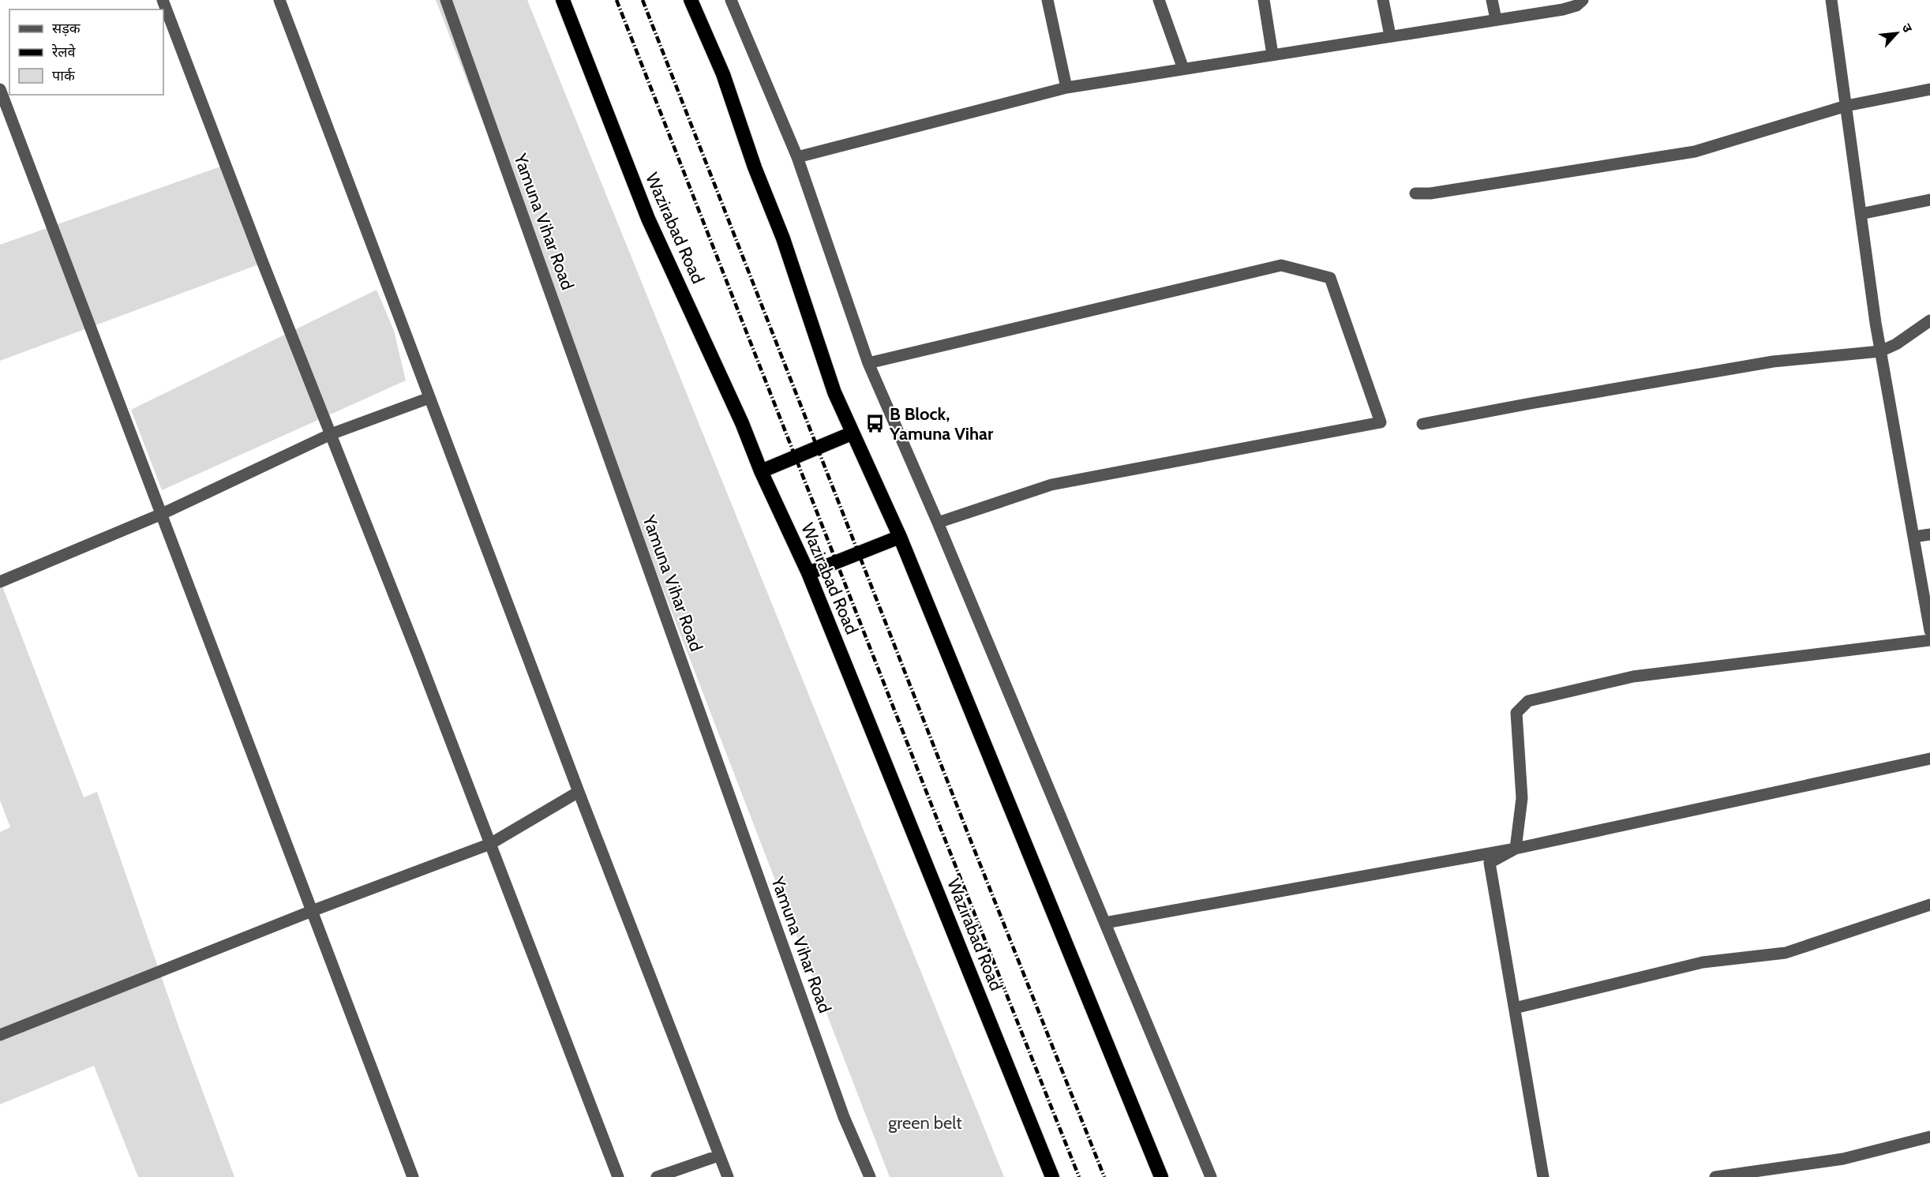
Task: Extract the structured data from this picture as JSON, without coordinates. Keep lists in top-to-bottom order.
{
  "streets": {
    "highway": ["Wazirabad Road"],
    "street": ["Yamuna Vihar Road"]
  },
  "parks": ["green belt"],
  "places": {
    "bus stop": ["B Block, Yamuna Vihar"]
  },
  "legend": ["सड़क", "रेलवे", "पार्क"],
  "north": "top right"
}
